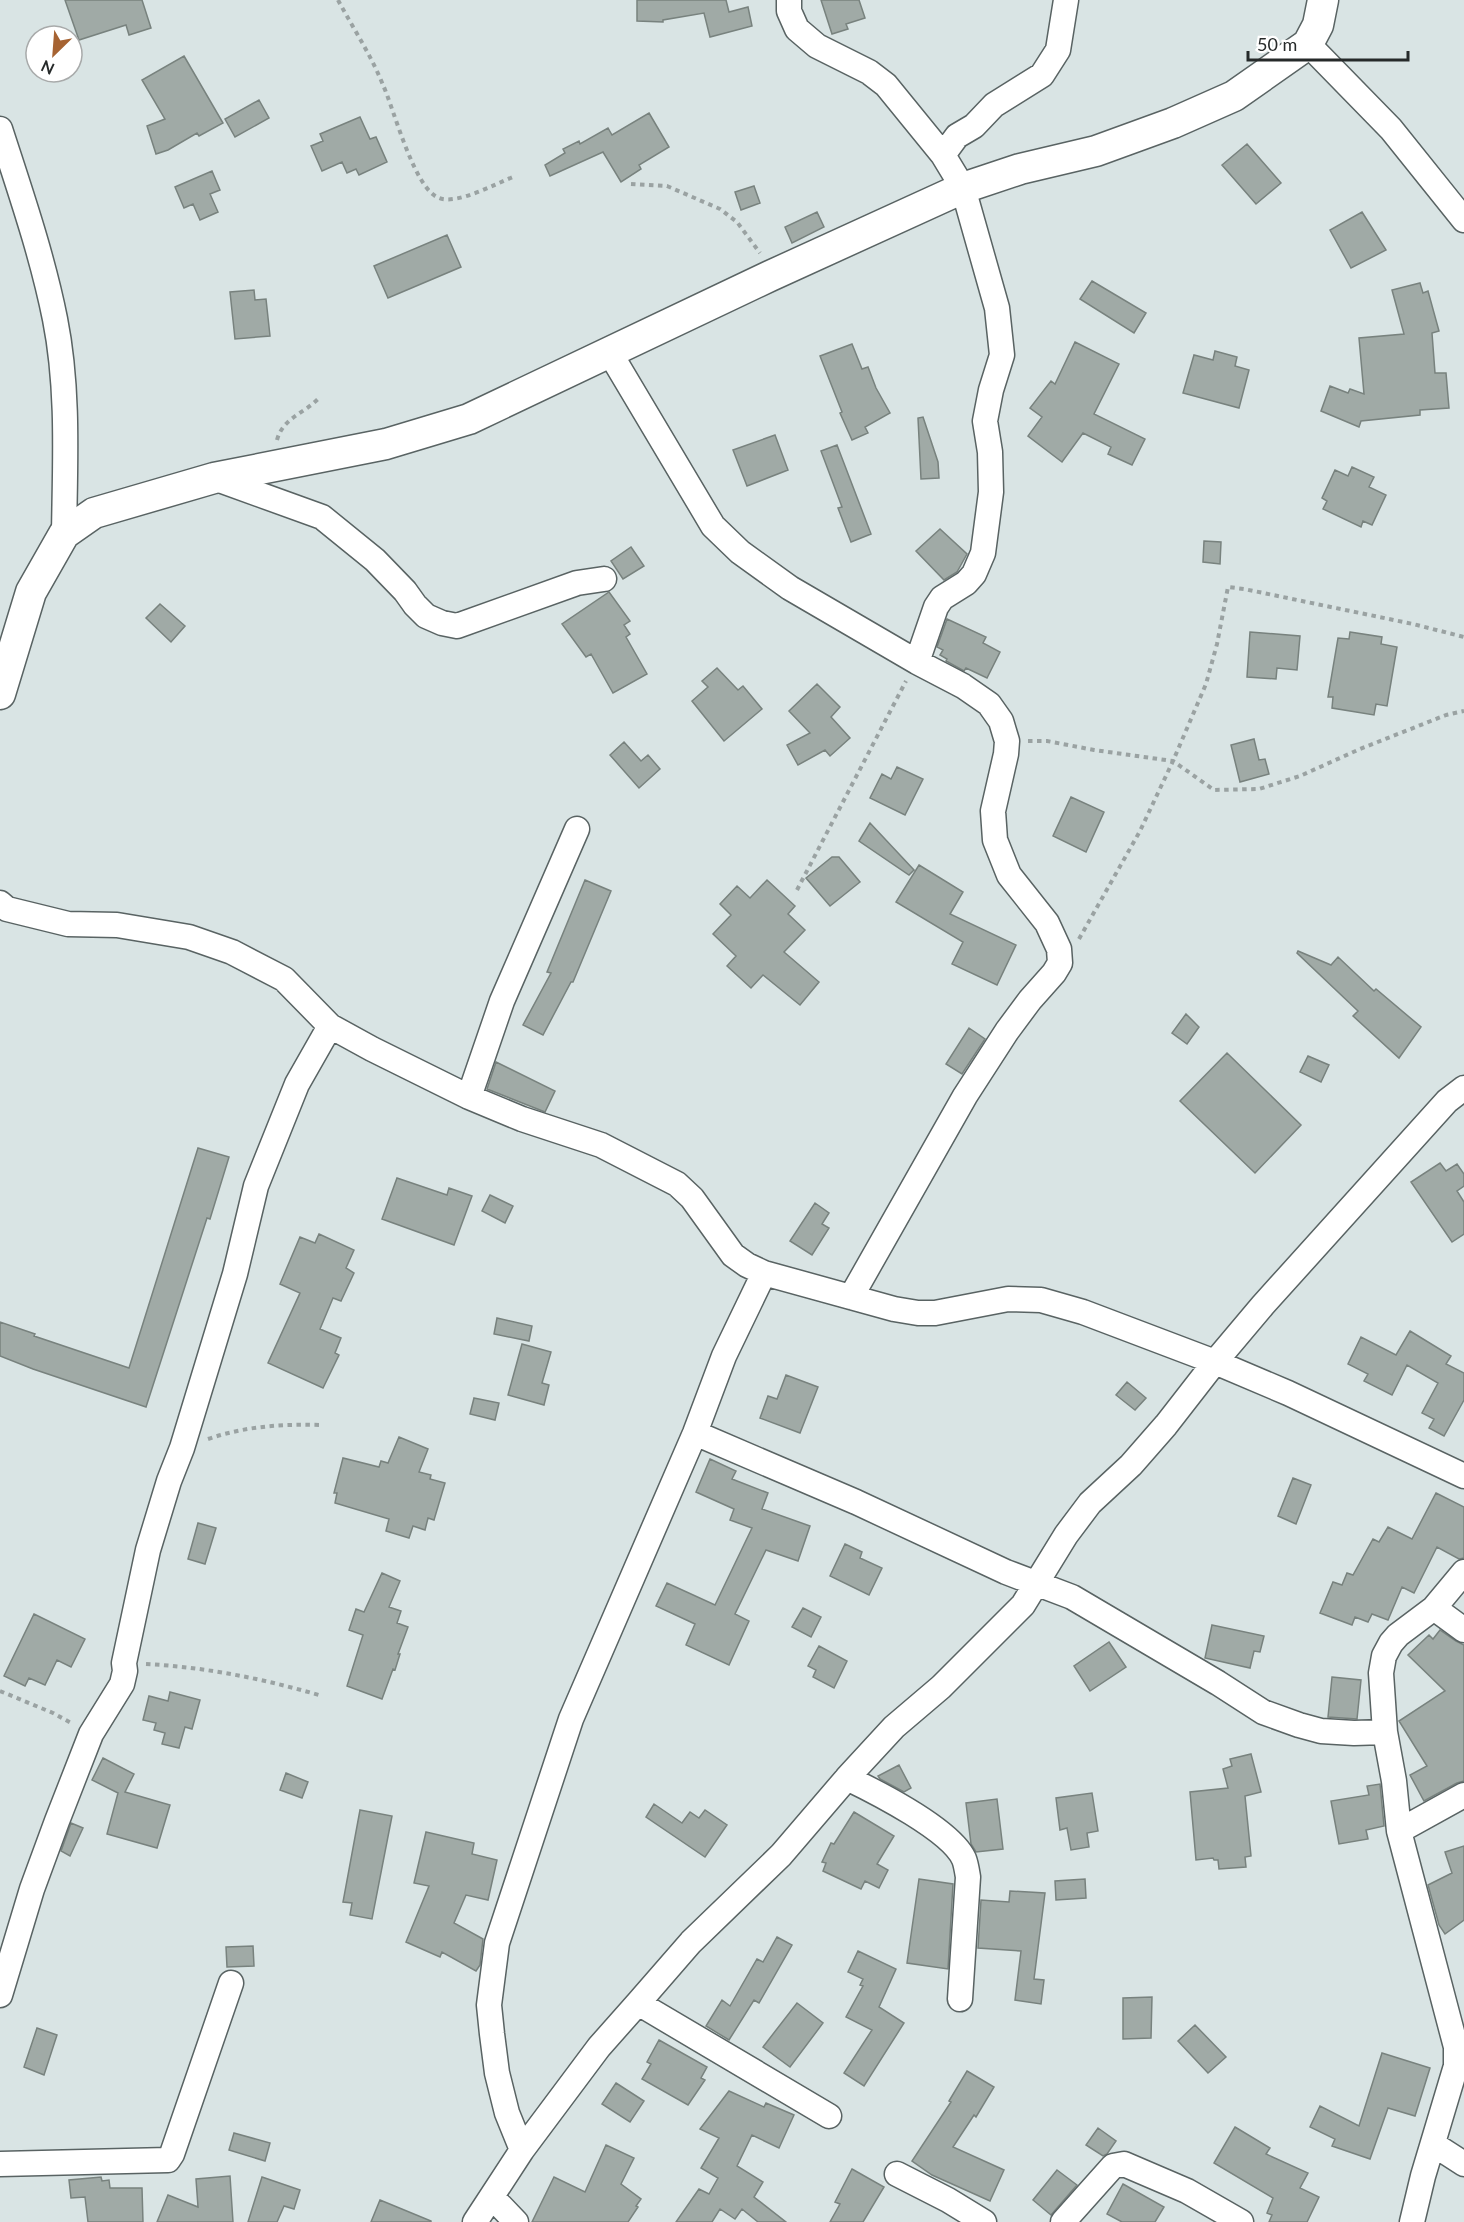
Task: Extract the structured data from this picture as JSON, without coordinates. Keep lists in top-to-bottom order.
{
  "scale_bar": "50 m",
  "north": "bottom left"
}
